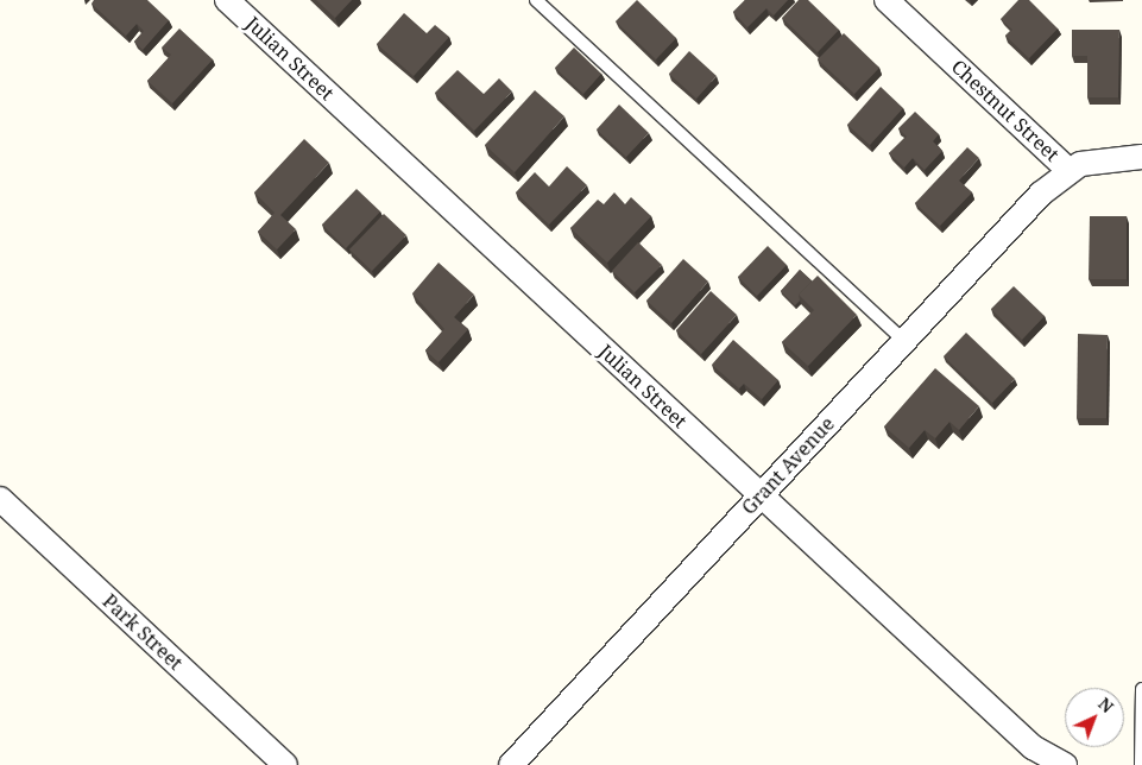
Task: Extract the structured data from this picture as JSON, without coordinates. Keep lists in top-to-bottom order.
{
  "streets": {
    "street": [
      "Julian Street",
      "Chestnut Street",
      "Grant Avenue",
      "Park Street"
    ]
  },
  "crossings": [
    ["Julian Street", "Grant Avenue"],
    ["Chestnut Street", "Grant Avenue"]
  ],
  "north": "top right"
}
